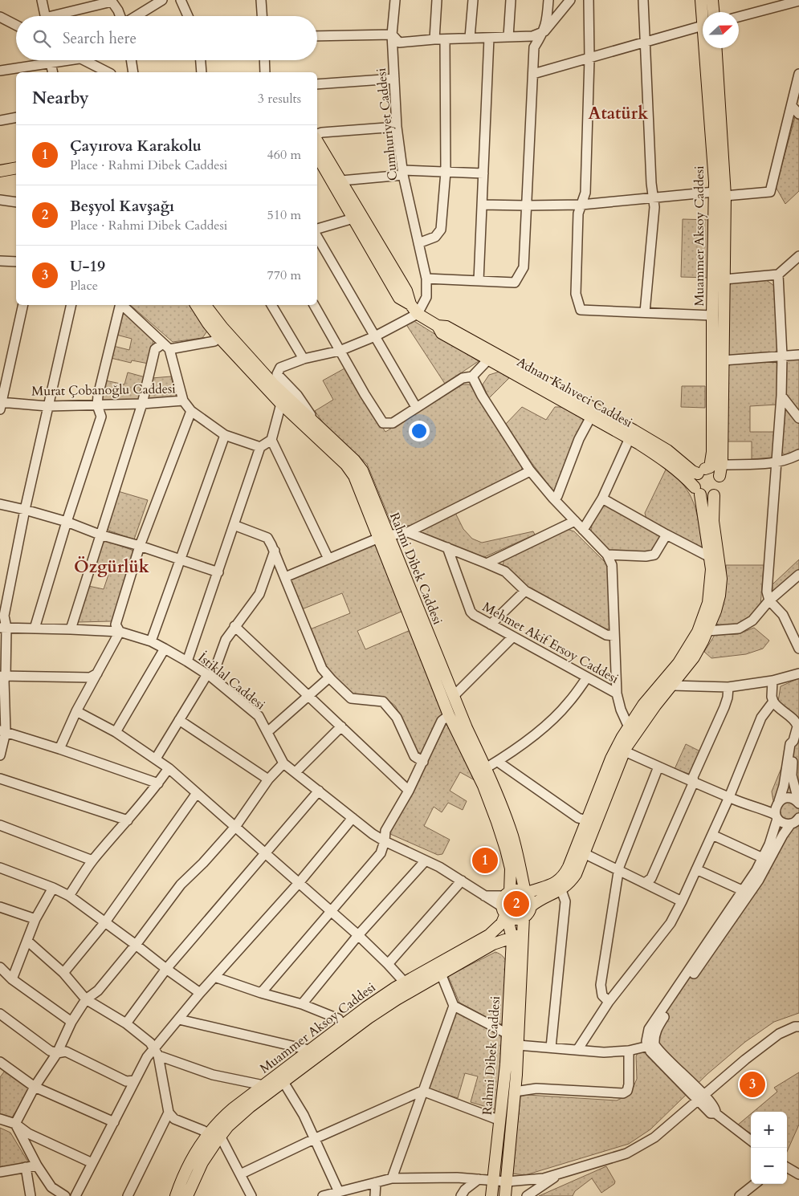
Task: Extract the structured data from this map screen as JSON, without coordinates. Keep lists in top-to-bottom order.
{
  "streets": {
    "main road": ["Muammer Aksoy Caddesi", "Adnan Kahveci Caddesi", "Rahmi Dibek Caddesi"],
    "street": [
      "Cumhuriyet Caddesi",
      "Murat Çobanoğlu Caddesi",
      "Mehmet Akif Ersoy Caddesi",
      "İstiklal Caddesi"
    ]
  },
  "crossings": [
    ["Cumhuriyet Caddesi", "Adnan Kahveci Caddesi"],
    ["Muammer Aksoy Caddesi", "Adnan Kahveci Caddesi"],
    ["Muammer Aksoy Caddesi", "Rahmi Dibek Caddesi"],
    ["Muammer Aksoy Caddesi", "İstiklal Caddesi"],
    ["Rahmi Dibek Caddesi", "İstiklal Caddesi"]
  ],
  "districts": ["Atatürk", "Özgürlük"],
  "north": "right",
  "page": {
    "search": "Search here",
    "heading": ["Nearby", "3 results"],
    "list": [
      {
        "mark": "1",
        "name": "Çayırova Karakolu",
        "note": "Place · Rahmi Dibek Caddesi",
        "value": "460 m"
      },
      {
        "mark": "2",
        "name": "Beşyol Kavşağı",
        "note": "Place · Rahmi Dibek Caddesi",
        "value": "510 m"
      },
      {
        "mark": "3",
        "name": "U-19",
        "note": "Place",
        "value": "770 m"
      }
    ],
    "pins": ["1", "2", "3"],
    "map_buttons": ["+", "−"]
  }
}
